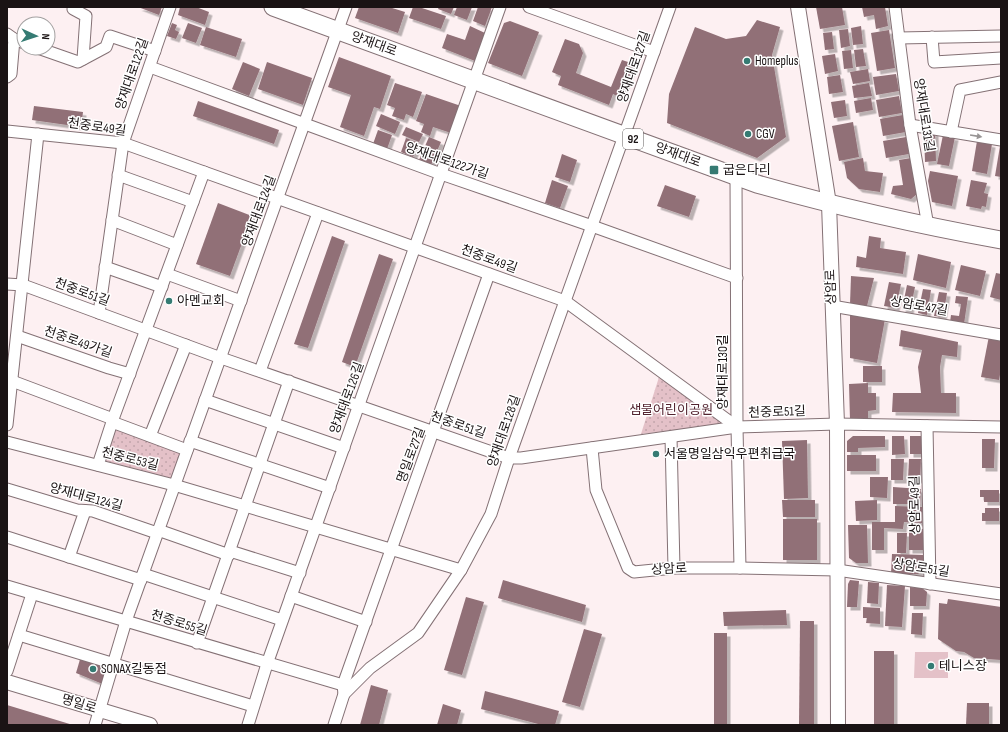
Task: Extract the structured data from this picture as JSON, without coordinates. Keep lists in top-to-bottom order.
{
  "streets": {
    "main road": ["양재대로", "92"],
    "street": [
      "양재대로127길",
      "양재대로122길",
      "양재대로131길",
      "천중로49길",
      "양재대로122가길",
      "양재대로124길",
      "상암로",
      "천중로51길",
      "상암로47길",
      "천중로49가길",
      "양재대로130길",
      "양재대로126길",
      "양재대로128길",
      "명일로27길",
      "천중로53길",
      "상암로49길",
      "상암로51길",
      "천중로55길",
      "명일로"
    ]
  },
  "crossings": [
    ["양재대로", "양재대로127길"],
    ["양재대로", "양재대로131길"],
    ["양재대로", "양재대로124길"],
    ["양재대로", "상암로"],
    ["양재대로", "양재대로130길"],
    ["양재대로", "양재대로126길"],
    ["양재대로", "양재대로128길"],
    ["양재대로127길", "양재대로128길"],
    ["양재대로122길", "천중로49길"],
    ["양재대로122길", "양재대로122가길"],
    ["양재대로122길", "천중로51길"],
    ["천중로49길", "양재대로124길"],
    ["천중로49길", "천중로51길"],
    ["천중로49길", "양재대로130길"],
    ["천중로49길", "양재대로126길"],
    ["천중로49길", "양재대로128길"],
    ["천중로49길", "명일로27길"],
    ["양재대로122가길", "양재대로124길"],
    ["양재대로122가길", "양재대로130길"],
    ["양재대로122가길", "양재대로126길"],
    ["양재대로122가길", "양재대로128길"],
    ["양재대로124길", "천중로51길"],
    ["양재대로124길", "양재대로126길"],
    ["양재대로124길", "천중로53길"],
    ["양재대로124길", "천중로55길"],
    ["양재대로124길", "명일로"],
    ["상암로", "천중로51길"],
    ["상암로", "상암로47길"],
    ["상암로", "양재대로130길"],
    ["상암로", "상암로51길"],
    ["천중로51길", "양재대로130길"],
    ["천중로51길", "양재대로126길"],
    ["천중로51길", "양재대로128길"],
    ["천중로51길", "명일로27길"],
    ["양재대로126길", "천중로53길"],
    ["양재대로126길", "천중로55길"],
    ["양재대로128길", "명일로27길"],
    ["양재대로128길", "천중로53길"],
    ["양재대로128길", "천중로55길"],
    ["명일로27길", "천중로53길"],
    ["명일로27길", "천중로55길"],
    ["상암로49길", "상암로51길"]
  ],
  "parks": ["샘물어린이공원"],
  "places": {
    "other": [
      "Homeplus",
      "CGV",
      "아멘교회",
      "서울명일삼익우편취급국",
      "테니스장",
      "SONAX길동점"
    ],
    "transit": ["굽은다리"]
  },
  "north": "right"
}
